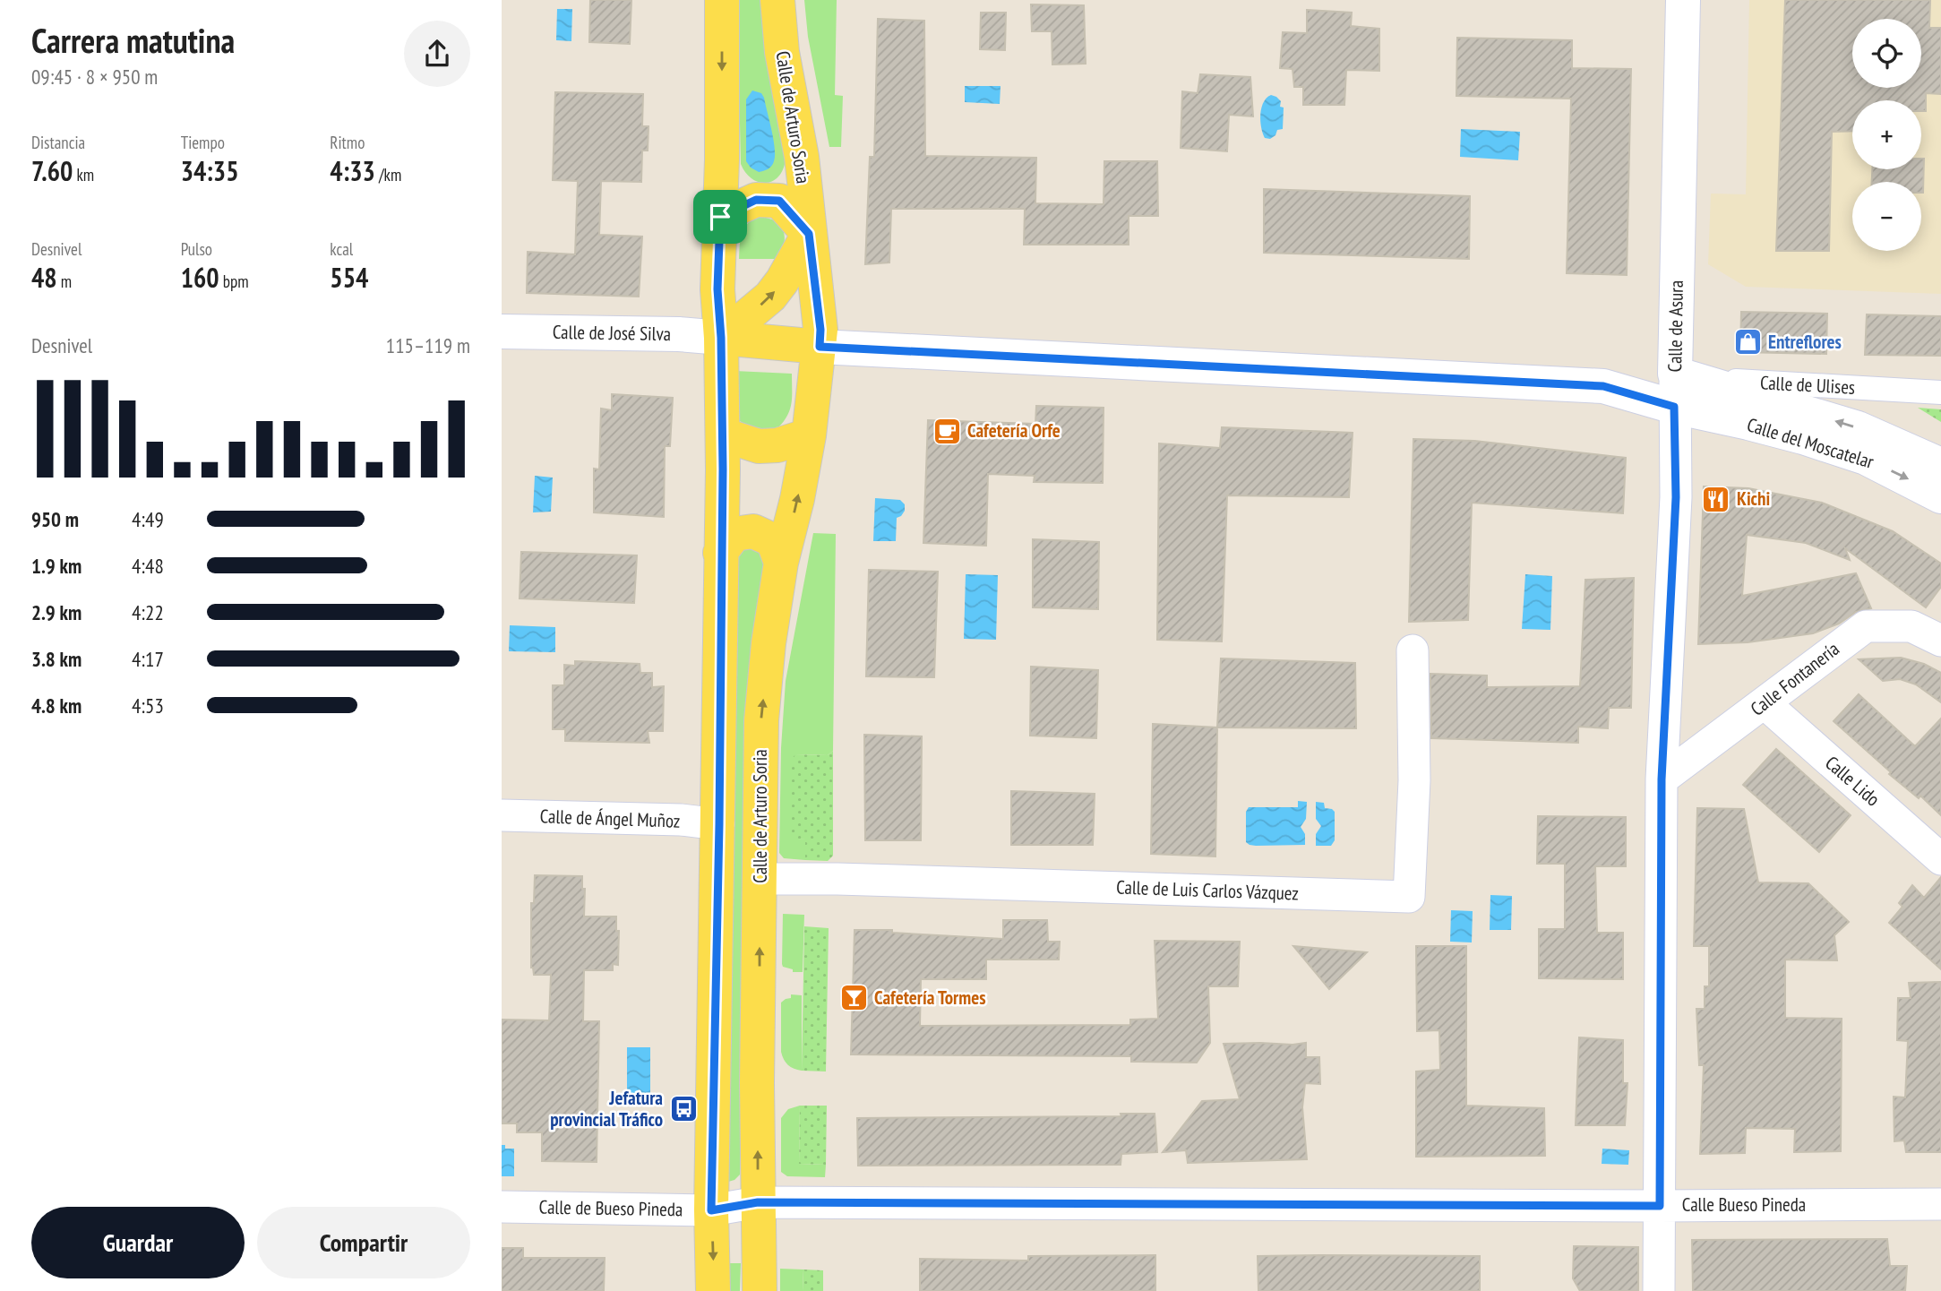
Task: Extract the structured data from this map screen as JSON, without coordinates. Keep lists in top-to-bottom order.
{
  "streets": {
    "main road": ["Calle de Arturo Soria"],
    "street": [
      "Calle de Asura",
      "Calle de José Silva",
      "Calle de Ulises",
      "Calle del Moscatelar",
      "Calle Fontanería",
      "Calle Lido",
      "Calle de Ángel Muñoz",
      "Calle de Luis Carlos Vázquez",
      "Calle Bueso Pineda",
      "Calle de Bueso Pineda"
    ]
  },
  "crossings": [
    ["Calle de Arturo Soria", "Calle de Luis Carlos Vázquez"],
    ["Calle de Arturo Soria", "Calle Bueso Pineda"],
    ["Calle de Arturo Soria", "Calle de Bueso Pineda"],
    ["Calle de Asura", "Calle de Ulises"],
    ["Calle de Asura", "Calle del Moscatelar"],
    ["Calle de Asura", "Calle Fontanería"],
    ["Calle de Asura", "Calle Bueso Pineda"],
    ["Calle de Ulises", "Calle del Moscatelar"],
    ["Calle Fontanería", "Calle Lido"],
    ["Calle Bueso Pineda", "Calle de Bueso Pineda"]
  ],
  "places": {
    "shop": ["Entreflores"],
    "cafe": ["Cafetería Orfe"],
    "restaurant": ["Kichi"],
    "bar": ["Cafetería Tormes"],
    "bus stop": ["Jefatura provincial Tráfico"]
  },
  "page": {
    "heading": ["Carrera matutina", "09:45 · 8 × 950 m"],
    "map_buttons": ["+", "−"],
    "stats": [
      ["Distancia", "7.60 km"],
      ["Tiempo", "34:35"],
      ["Ritmo", "4:33 /km"],
      ["Desnivel", "48 m"],
      ["Pulso", "160 bpm"],
      ["kcal", "554"]
    ],
    "chart": ["Desnivel", "115–119 m"],
    "list": [
      {
        "name": "950 m",
        "note": "4:49"
      },
      {
        "name": "1.9 km",
        "note": "4:48"
      },
      {
        "name": "2.9 km",
        "note": "4:22"
      },
      {
        "name": "3.8 km",
        "note": "4:17"
      },
      {
        "name": "4.8 km",
        "note": "4:53"
      }
    ],
    "buttons": ["Guardar", "Compartir"]
  }
}
